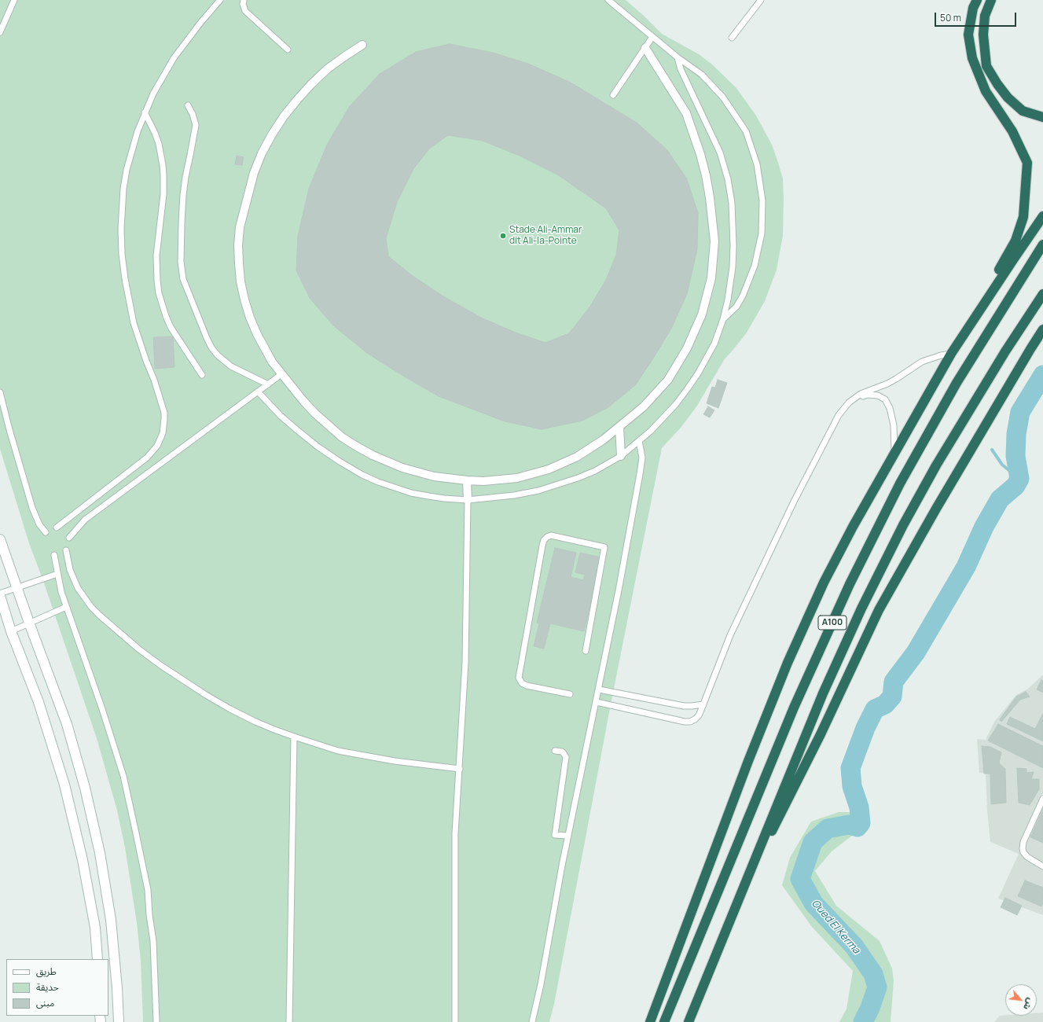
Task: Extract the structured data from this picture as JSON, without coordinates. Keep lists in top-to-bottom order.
{
  "streets": {
    "highway": ["A100"]
  },
  "water": ["Oued El Kerma"],
  "places": ["Stade Ali-Ammar dit Ali-la-Pointe"],
  "legend": ["طريق", "حديقة", "مبنى"],
  "scale_bar": "50 m",
  "north": "bottom right"
}
